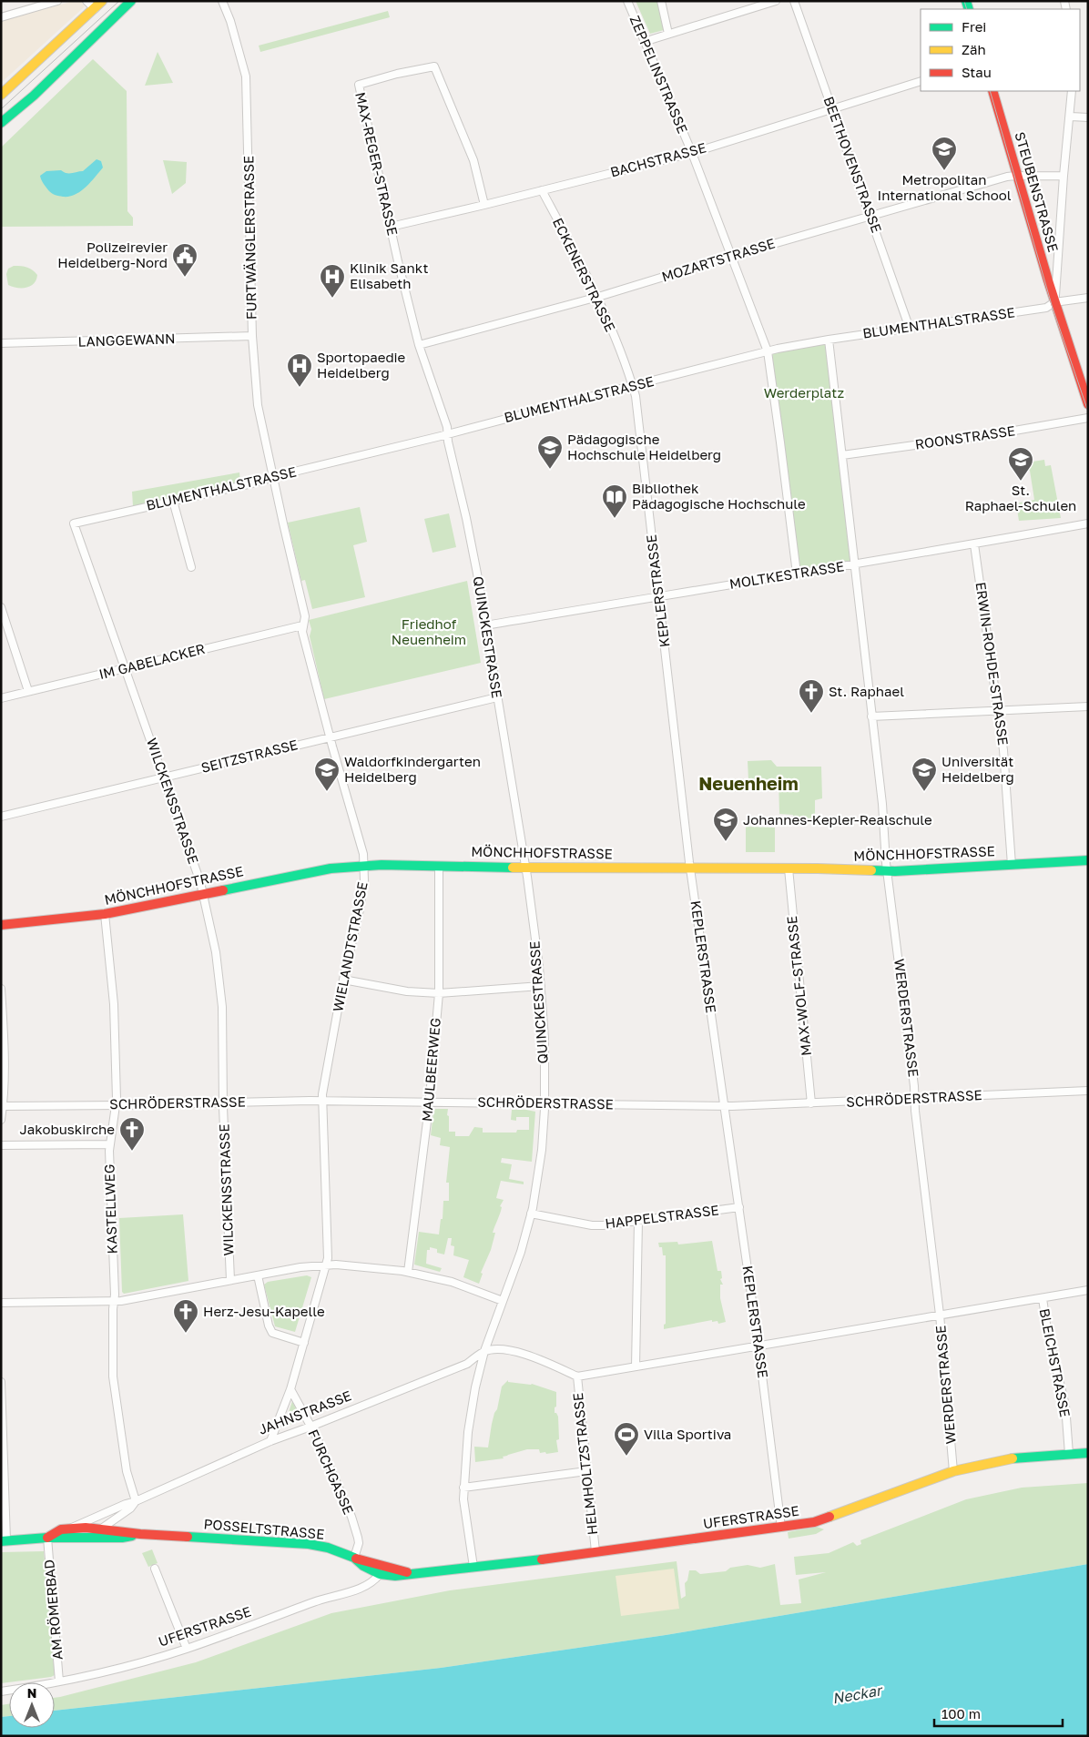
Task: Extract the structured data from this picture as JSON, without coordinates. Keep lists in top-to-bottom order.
{
  "streets": {
    "street": [
      "ZEPPELINSTRASSE",
      "BACHSTRASSE",
      "MAX-REGER-STRASSE",
      "BEETHOVENSTRASSE",
      "STEUBENSTRASSE",
      "FURTWÄNGLERSTRASSE",
      "MOZARTSTRASSE",
      "ECKENERSTRASSE",
      "BLUMENTHALSTRASSE",
      "LANGGEWANN",
      "ROONSTRASSE",
      "MOLTKESTRASSE",
      "KEPLERSTRASSE",
      "QUINCKESTRASSE",
      "IM GABELACKER",
      "ERWIN-ROHDE-STRASSE",
      "SEITZSTRASSE",
      "WILCKENSSTRASSE",
      "MÖNCHHOFSTRASSE",
      "WIELANDTSTRASSE",
      "MAX-WOLF-STRASSE",
      "WERDERSTRASSE",
      "MAULBEERWEG",
      "SCHRÖDERSTRASSE",
      "KASTELLWEG",
      "HAPPELSTRASSE",
      "BLEICHSTRASSE",
      "JAHNSTRASSE",
      "HELMHOLTZSTRASSE",
      "FURCHGASSE",
      "UFERSTRASSE",
      "POSSELTSTRASSE",
      "AM RÖMERBAD"
    ]
  },
  "crossings": [
    ["ZEPPELINSTRASSE", "BACHSTRASSE"],
    ["ZEPPELINSTRASSE", "MOZARTSTRASSE"],
    ["ZEPPELINSTRASSE", "BLUMENTHALSTRASSE"],
    ["BACHSTRASSE", "MAX-REGER-STRASSE"],
    ["BACHSTRASSE", "BEETHOVENSTRASSE"],
    ["BACHSTRASSE", "ECKENERSTRASSE"],
    ["MAX-REGER-STRASSE", "MOZARTSTRASSE"],
    ["MAX-REGER-STRASSE", "BLUMENTHALSTRASSE"],
    ["MAX-REGER-STRASSE", "QUINCKESTRASSE"],
    ["BEETHOVENSTRASSE", "MOZARTSTRASSE"],
    ["BEETHOVENSTRASSE", "BLUMENTHALSTRASSE"],
    ["STEUBENSTRASSE", "MOZARTSTRASSE"],
    ["STEUBENSTRASSE", "BLUMENTHALSTRASSE"],
    ["FURTWÄNGLERSTRASSE", "BLUMENTHALSTRASSE"],
    ["FURTWÄNGLERSTRASSE", "LANGGEWANN"],
    ["FURTWÄNGLERSTRASSE", "WIELANDTSTRASSE"],
    ["MOZARTSTRASSE", "ECKENERSTRASSE"],
    ["ECKENERSTRASSE", "BLUMENTHALSTRASSE"],
    ["ECKENERSTRASSE", "KEPLERSTRASSE"],
    ["BLUMENTHALSTRASSE", "KEPLERSTRASSE"],
    ["BLUMENTHALSTRASSE", "QUINCKESTRASSE"],
    ["BLUMENTHALSTRASSE", "WILCKENSSTRASSE"],
    ["BLUMENTHALSTRASSE", "WIELANDTSTRASSE"],
    ["MOLTKESTRASSE", "KEPLERSTRASSE"],
    ["MOLTKESTRASSE", "QUINCKESTRASSE"],
    ["MOLTKESTRASSE", "ERWIN-ROHDE-STRASSE"],
    ["MOLTKESTRASSE", "WERDERSTRASSE"],
    ["KEPLERSTRASSE", "MÖNCHHOFSTRASSE"],
    ["KEPLERSTRASSE", "SCHRÖDERSTRASSE"],
    ["KEPLERSTRASSE", "HAPPELSTRASSE"],
    ["KEPLERSTRASSE", "UFERSTRASSE"],
    ["QUINCKESTRASSE", "SEITZSTRASSE"],
    ["QUINCKESTRASSE", "MÖNCHHOFSTRASSE"],
    ["QUINCKESTRASSE", "SCHRÖDERSTRASSE"],
    ["QUINCKESTRASSE", "HAPPELSTRASSE"],
    ["QUINCKESTRASSE", "JAHNSTRASSE"],
    ["QUINCKESTRASSE", "UFERSTRASSE"],
    ["IM GABELACKER", "WILCKENSSTRASSE"],
    ["IM GABELACKER", "WIELANDTSTRASSE"],
    ["ERWIN-ROHDE-STRASSE", "MÖNCHHOFSTRASSE"],
    ["SEITZSTRASSE", "WILCKENSSTRASSE"],
    ["SEITZSTRASSE", "WIELANDTSTRASSE"],
    ["WILCKENSSTRASSE", "MÖNCHHOFSTRASSE"],
    ["WILCKENSSTRASSE", "SCHRÖDERSTRASSE"],
    ["MÖNCHHOFSTRASSE", "WIELANDTSTRASSE"],
    ["MÖNCHHOFSTRASSE", "MAX-WOLF-STRASSE"],
    ["MÖNCHHOFSTRASSE", "WERDERSTRASSE"],
    ["MÖNCHHOFSTRASSE", "MAULBEERWEG"],
    ["MÖNCHHOFSTRASSE", "KASTELLWEG"],
    ["WIELANDTSTRASSE", "SCHRÖDERSTRASSE"],
    ["WIELANDTSTRASSE", "JAHNSTRASSE"],
    ["WIELANDTSTRASSE", "FURCHGASSE"],
    ["MAX-WOLF-STRASSE", "SCHRÖDERSTRASSE"],
    ["WERDERSTRASSE", "SCHRÖDERSTRASSE"],
    ["WERDERSTRASSE", "UFERSTRASSE"],
    ["MAULBEERWEG", "SCHRÖDERSTRASSE"],
    ["SCHRÖDERSTRASSE", "KASTELLWEG"],
    ["KASTELLWEG", "JAHNSTRASSE"],
    ["BLEICHSTRASSE", "UFERSTRASSE"],
    ["JAHNSTRASSE", "FURCHGASSE"],
    ["JAHNSTRASSE", "POSSELTSTRASSE"],
    ["JAHNSTRASSE", "AM RÖMERBAD"],
    ["HELMHOLTZSTRASSE", "UFERSTRASSE"],
    ["FURCHGASSE", "UFERSTRASSE"],
    ["FURCHGASSE", "POSSELTSTRASSE"],
    ["UFERSTRASSE", "POSSELTSTRASSE"],
    ["UFERSTRASSE", "AM RÖMERBAD"]
  ],
  "districts": ["Neuenheim"],
  "water": ["Neckar"],
  "parks": ["Werderplatz", "Friedhof Neuenheim"],
  "places": {
    "school or university": [
      "Metropolitan International School",
      "Pädagogische Hochschule Heidelberg",
      "St. Raphael-Schulen",
      "Waldorfkindergarten Heidelberg",
      "Universität Heidelberg",
      "Johannes-Kepler-Realschule"
    ],
    "public building": ["Polizeirevier Heidelberg-Nord"],
    "hospital": ["Klinik Sankt Elisabeth", "Sportopaedie Heidelberg"],
    "library": ["Bibliothek Pädagogische Hochschule"],
    "church": ["St. Raphael", "Jakobuskirche", "Herz-Jesu-Kapelle"],
    "sports": ["Villa Sportiva"]
  },
  "legend": ["Frei", "Zäh", "Stau"],
  "scale_bar": "100 m",
  "north": "top"
}
